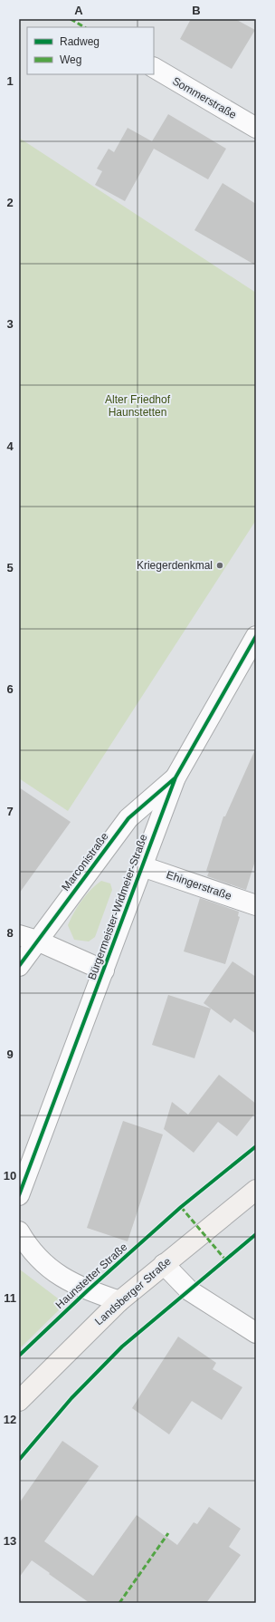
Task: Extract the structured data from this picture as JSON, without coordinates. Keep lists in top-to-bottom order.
{
  "streets": {
    "main road": ["Landsberger Straße"],
    "street": [
      "Sommerstraße",
      "Marconistraße",
      "Ehingerstraße",
      "Bürgermeister-Widmeier-Straße"
    ],
    "cycle path": ["Haunstetter Straße"]
  },
  "crossings": [
    ["Marconistraße", "Bürgermeister-Widmeier-Straße"],
    ["Ehingerstraße", "Bürgermeister-Widmeier-Straße"]
  ],
  "parks": ["Alter Friedhof Haunstetten"],
  "places": ["Kriegerdenkmal"],
  "legend": ["Radweg", "Weg"],
  "grid": {
    "columns": ["A", "B"],
    "rows": [
      "1",
      "2",
      "3",
      "4",
      "5",
      "6",
      "7",
      "8",
      "9",
      "10",
      "11",
      "12",
      "13"
    ]
  }
}
